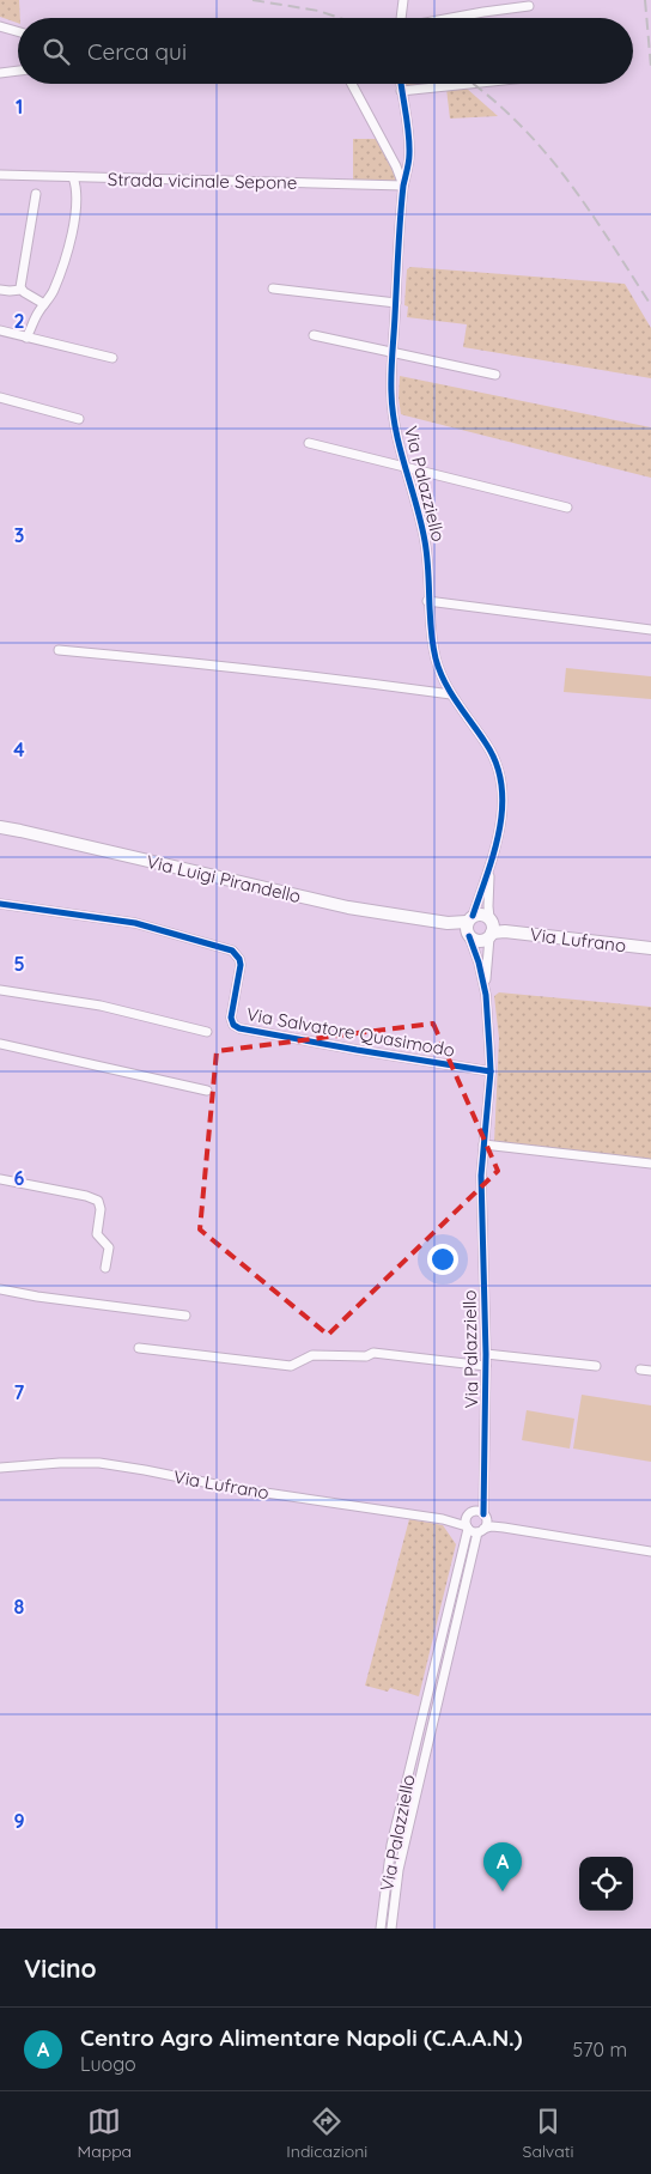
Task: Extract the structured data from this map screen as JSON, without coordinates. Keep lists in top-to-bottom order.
{
  "streets": {
    "street": [
      "Strada vicinale Sepone",
      "Via Palazziello",
      "Via Luigi Pirandello",
      "Via Lufrano",
      "Via Salvatore Quasimodo"
    ]
  },
  "crossings": [
    ["Strada vicinale Sepone", "Via Palazziello"],
    ["Via Palazziello", "Via Luigi Pirandello"],
    ["Via Palazziello", "Via Lufrano"],
    ["Via Palazziello", "Via Salvatore Quasimodo"]
  ],
  "page": {
    "search": "Cerca qui",
    "pins": "A",
    "heading": "Vicino",
    "list": [
      {
        "mark": "A",
        "name": "Centro Agro Alimentare Napoli (C.A.A.N.)",
        "note": "Luogo",
        "value": "570 m"
      }
    ],
    "nav": ["Mappa", "Indicazioni", "Salvati"]
  },
  "grid": {
    "rows": [
      "1",
      "2",
      "3",
      "4",
      "5",
      "6",
      "7",
      "8",
      "9"
    ]
  }
}
